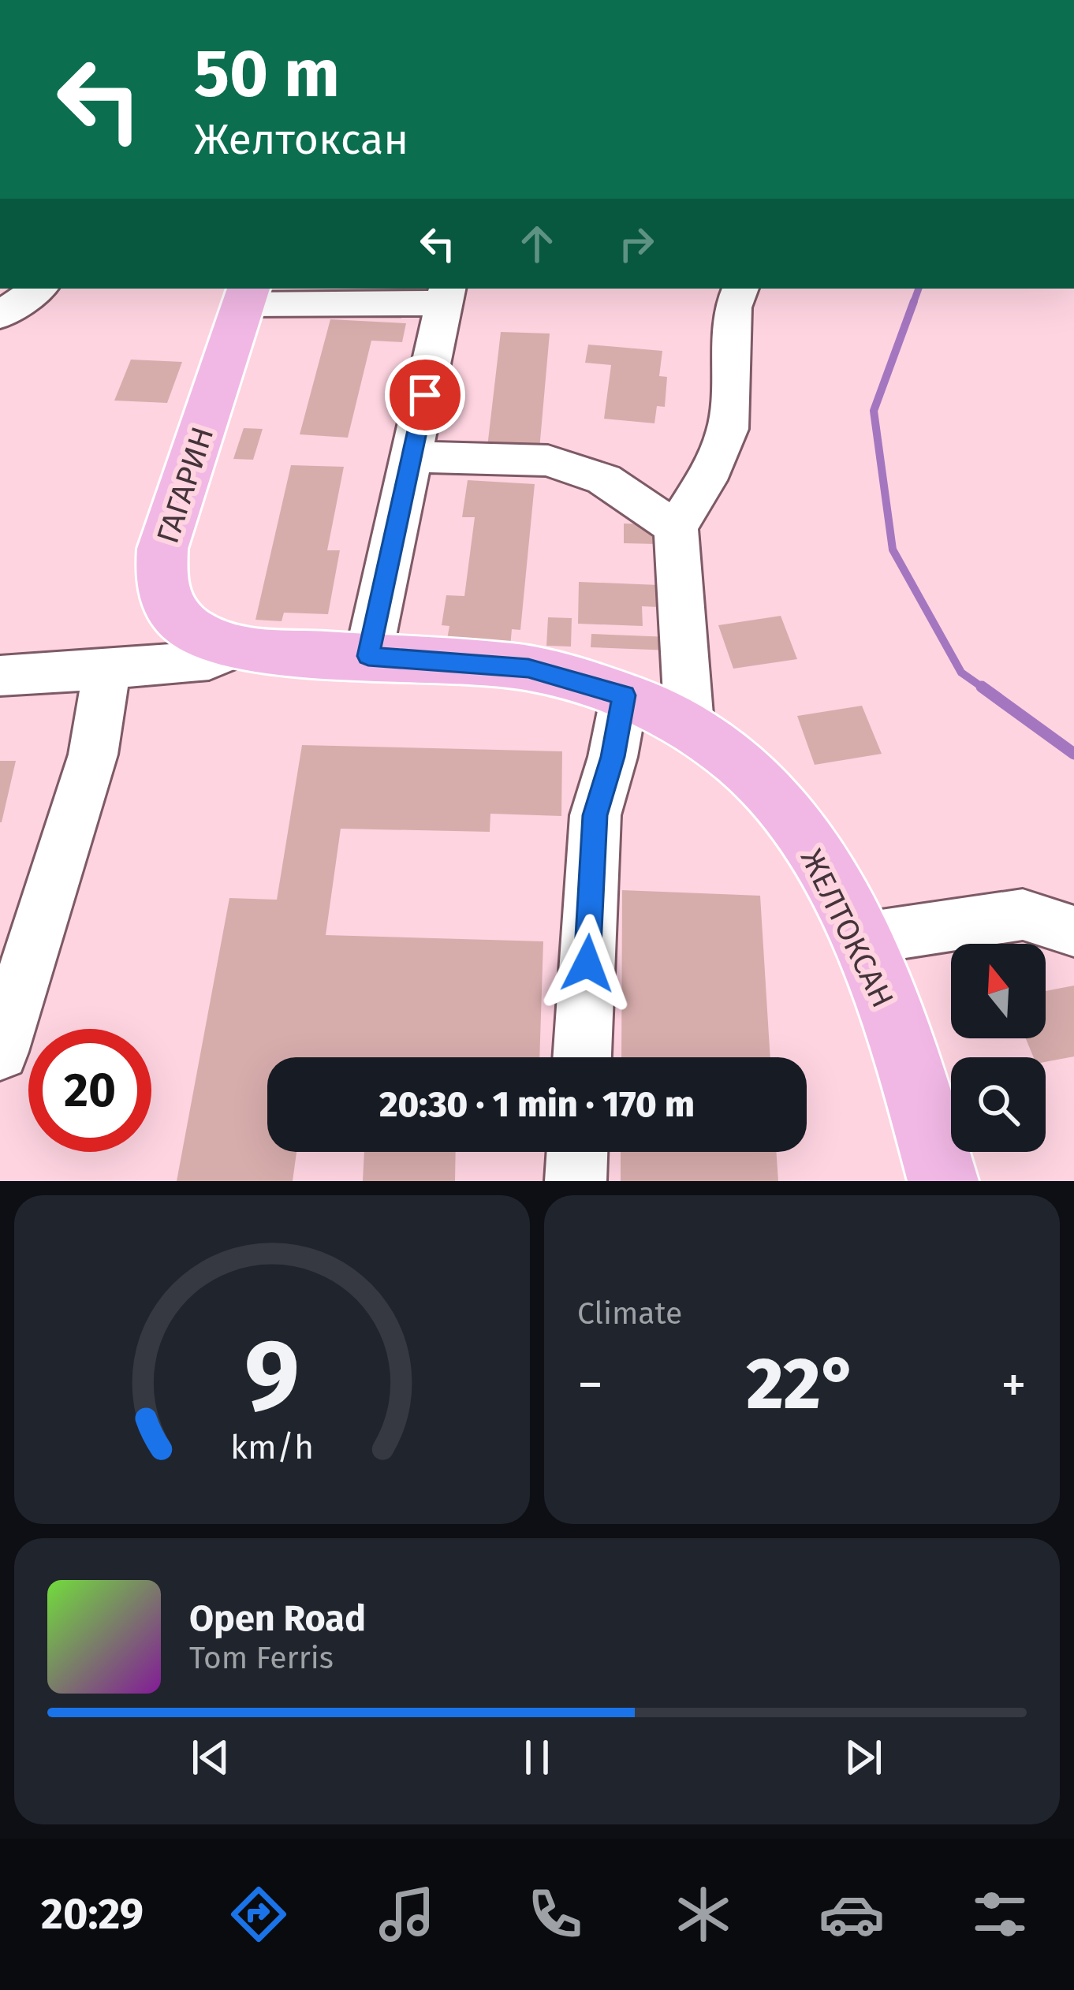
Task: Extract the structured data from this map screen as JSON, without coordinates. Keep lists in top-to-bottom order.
{
  "streets": {
    "main road": ["ГАГАРИН", "ЖЕЛТОКСАН"]
  },
  "crossings": [
    ["ГАГАРИН", "ЖЕЛТОКСАН"]
  ],
  "north": "top",
  "page": {
    "turn": ["50 m", "Желтоксан"],
    "limit": "20",
    "trip": "20:30 · 1 min · 170 m",
    "tile": "Climate",
    "heat": ["−", "22°", "+"],
    "song": ["Open Road", "Tom Ferris"],
    "tabs": "20:29",
    "gauge": ["9", "km/h"]
  }
}
